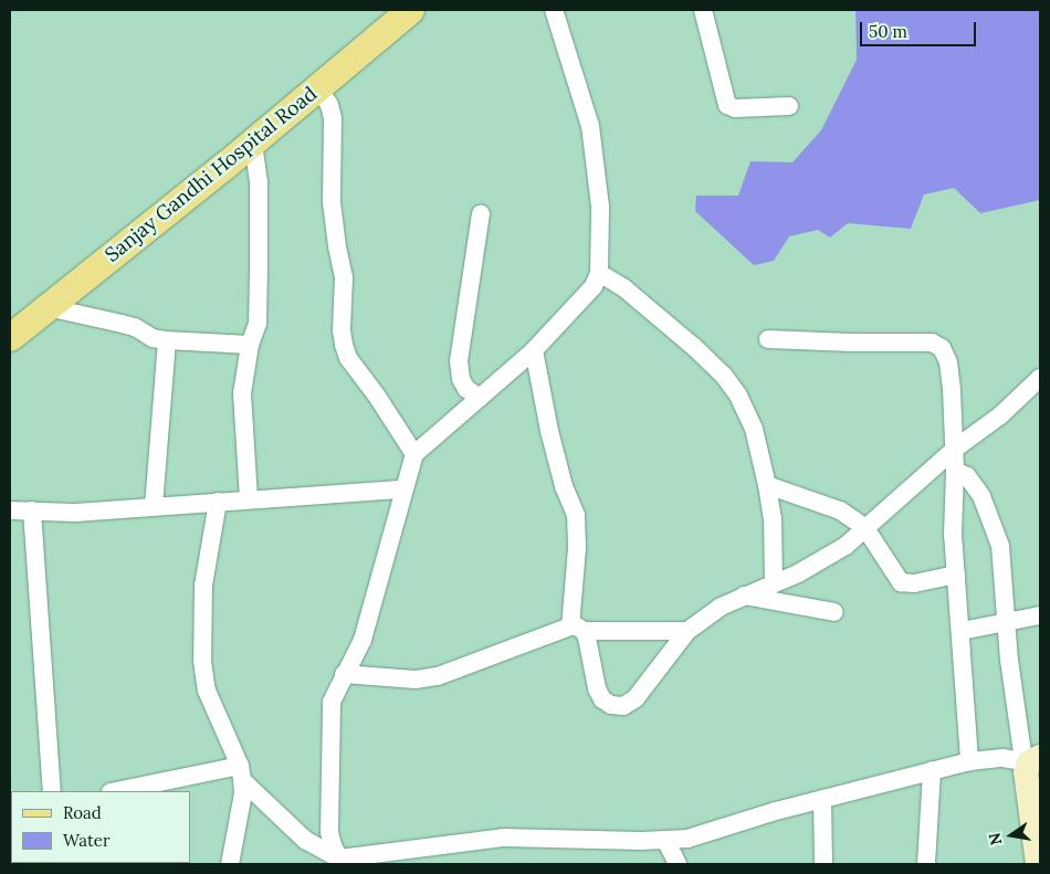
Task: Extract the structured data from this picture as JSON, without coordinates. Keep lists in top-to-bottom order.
{
  "streets": {
    "main road": ["Sanjay Gandhi Hospital Road"]
  },
  "legend": ["Road", "Water"],
  "scale_bar": "50 m",
  "north": "left"
}
